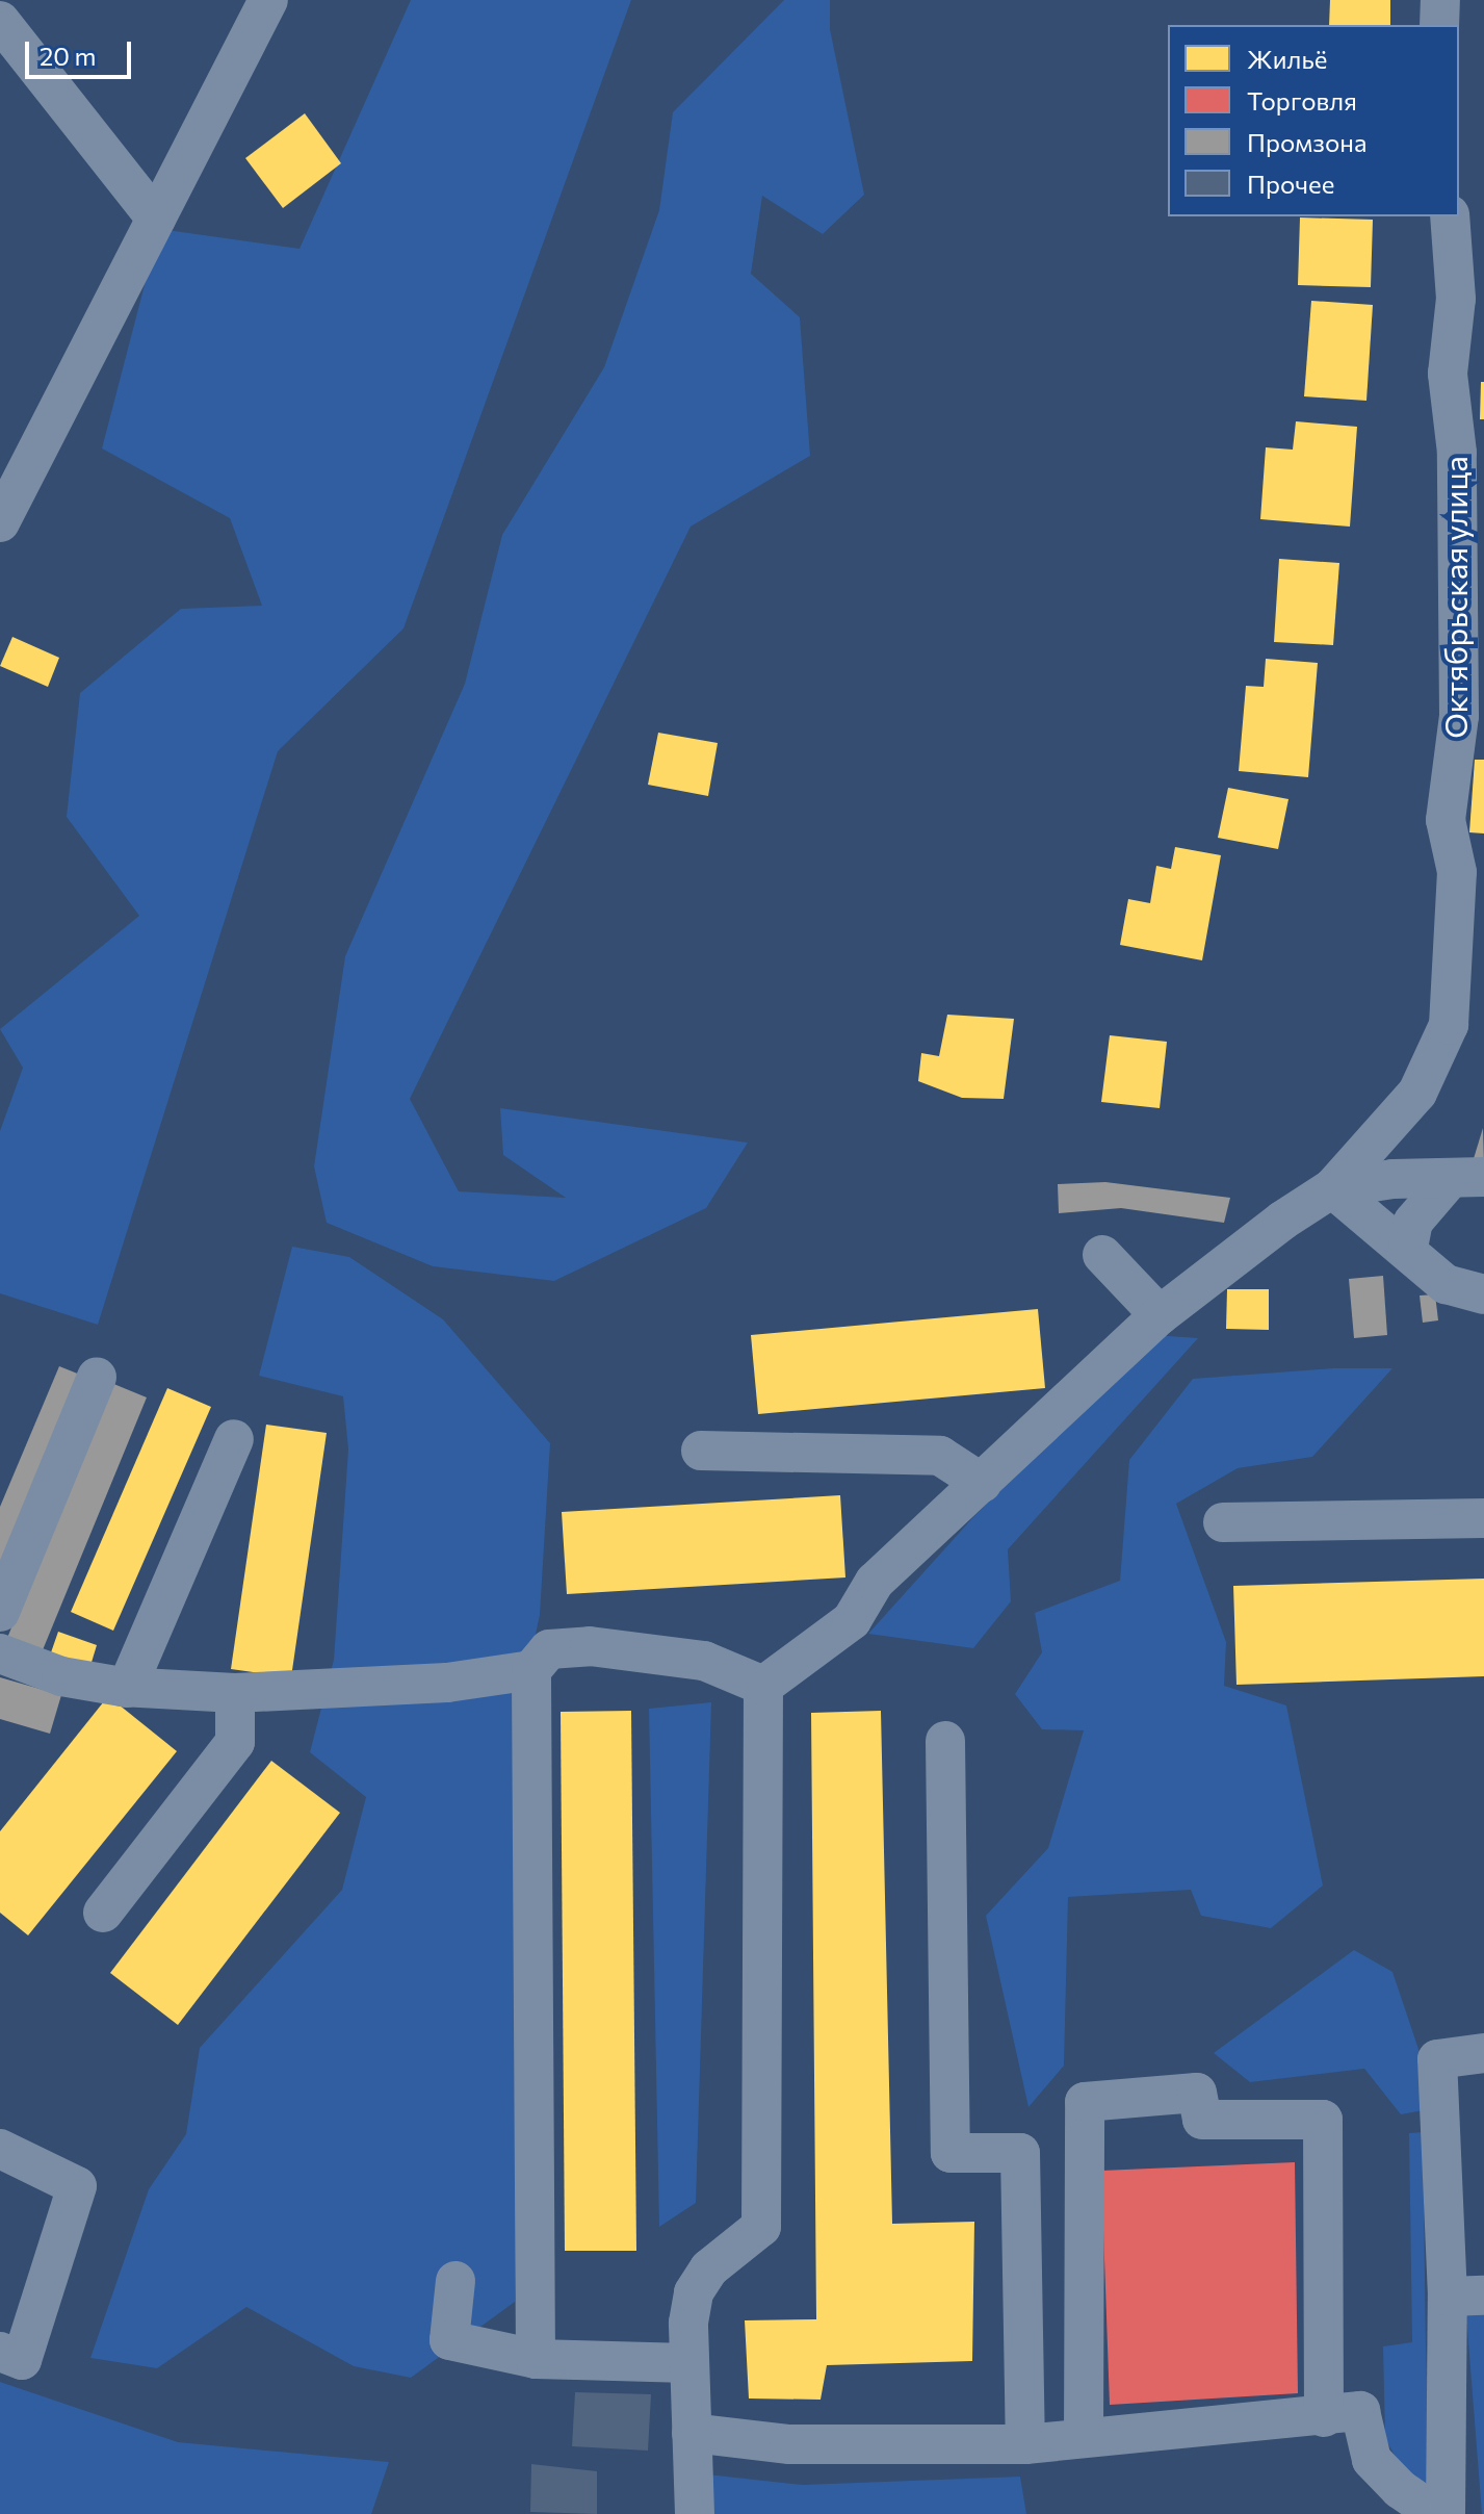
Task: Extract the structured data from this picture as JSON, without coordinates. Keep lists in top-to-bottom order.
{
  "streets": {
    "street": ["Октябрьская улица"]
  },
  "legend": [
    "Жильё",
    "Торговля",
    "Промзона",
    "Прочее"
  ],
  "scale_bar": "20 m"
}
